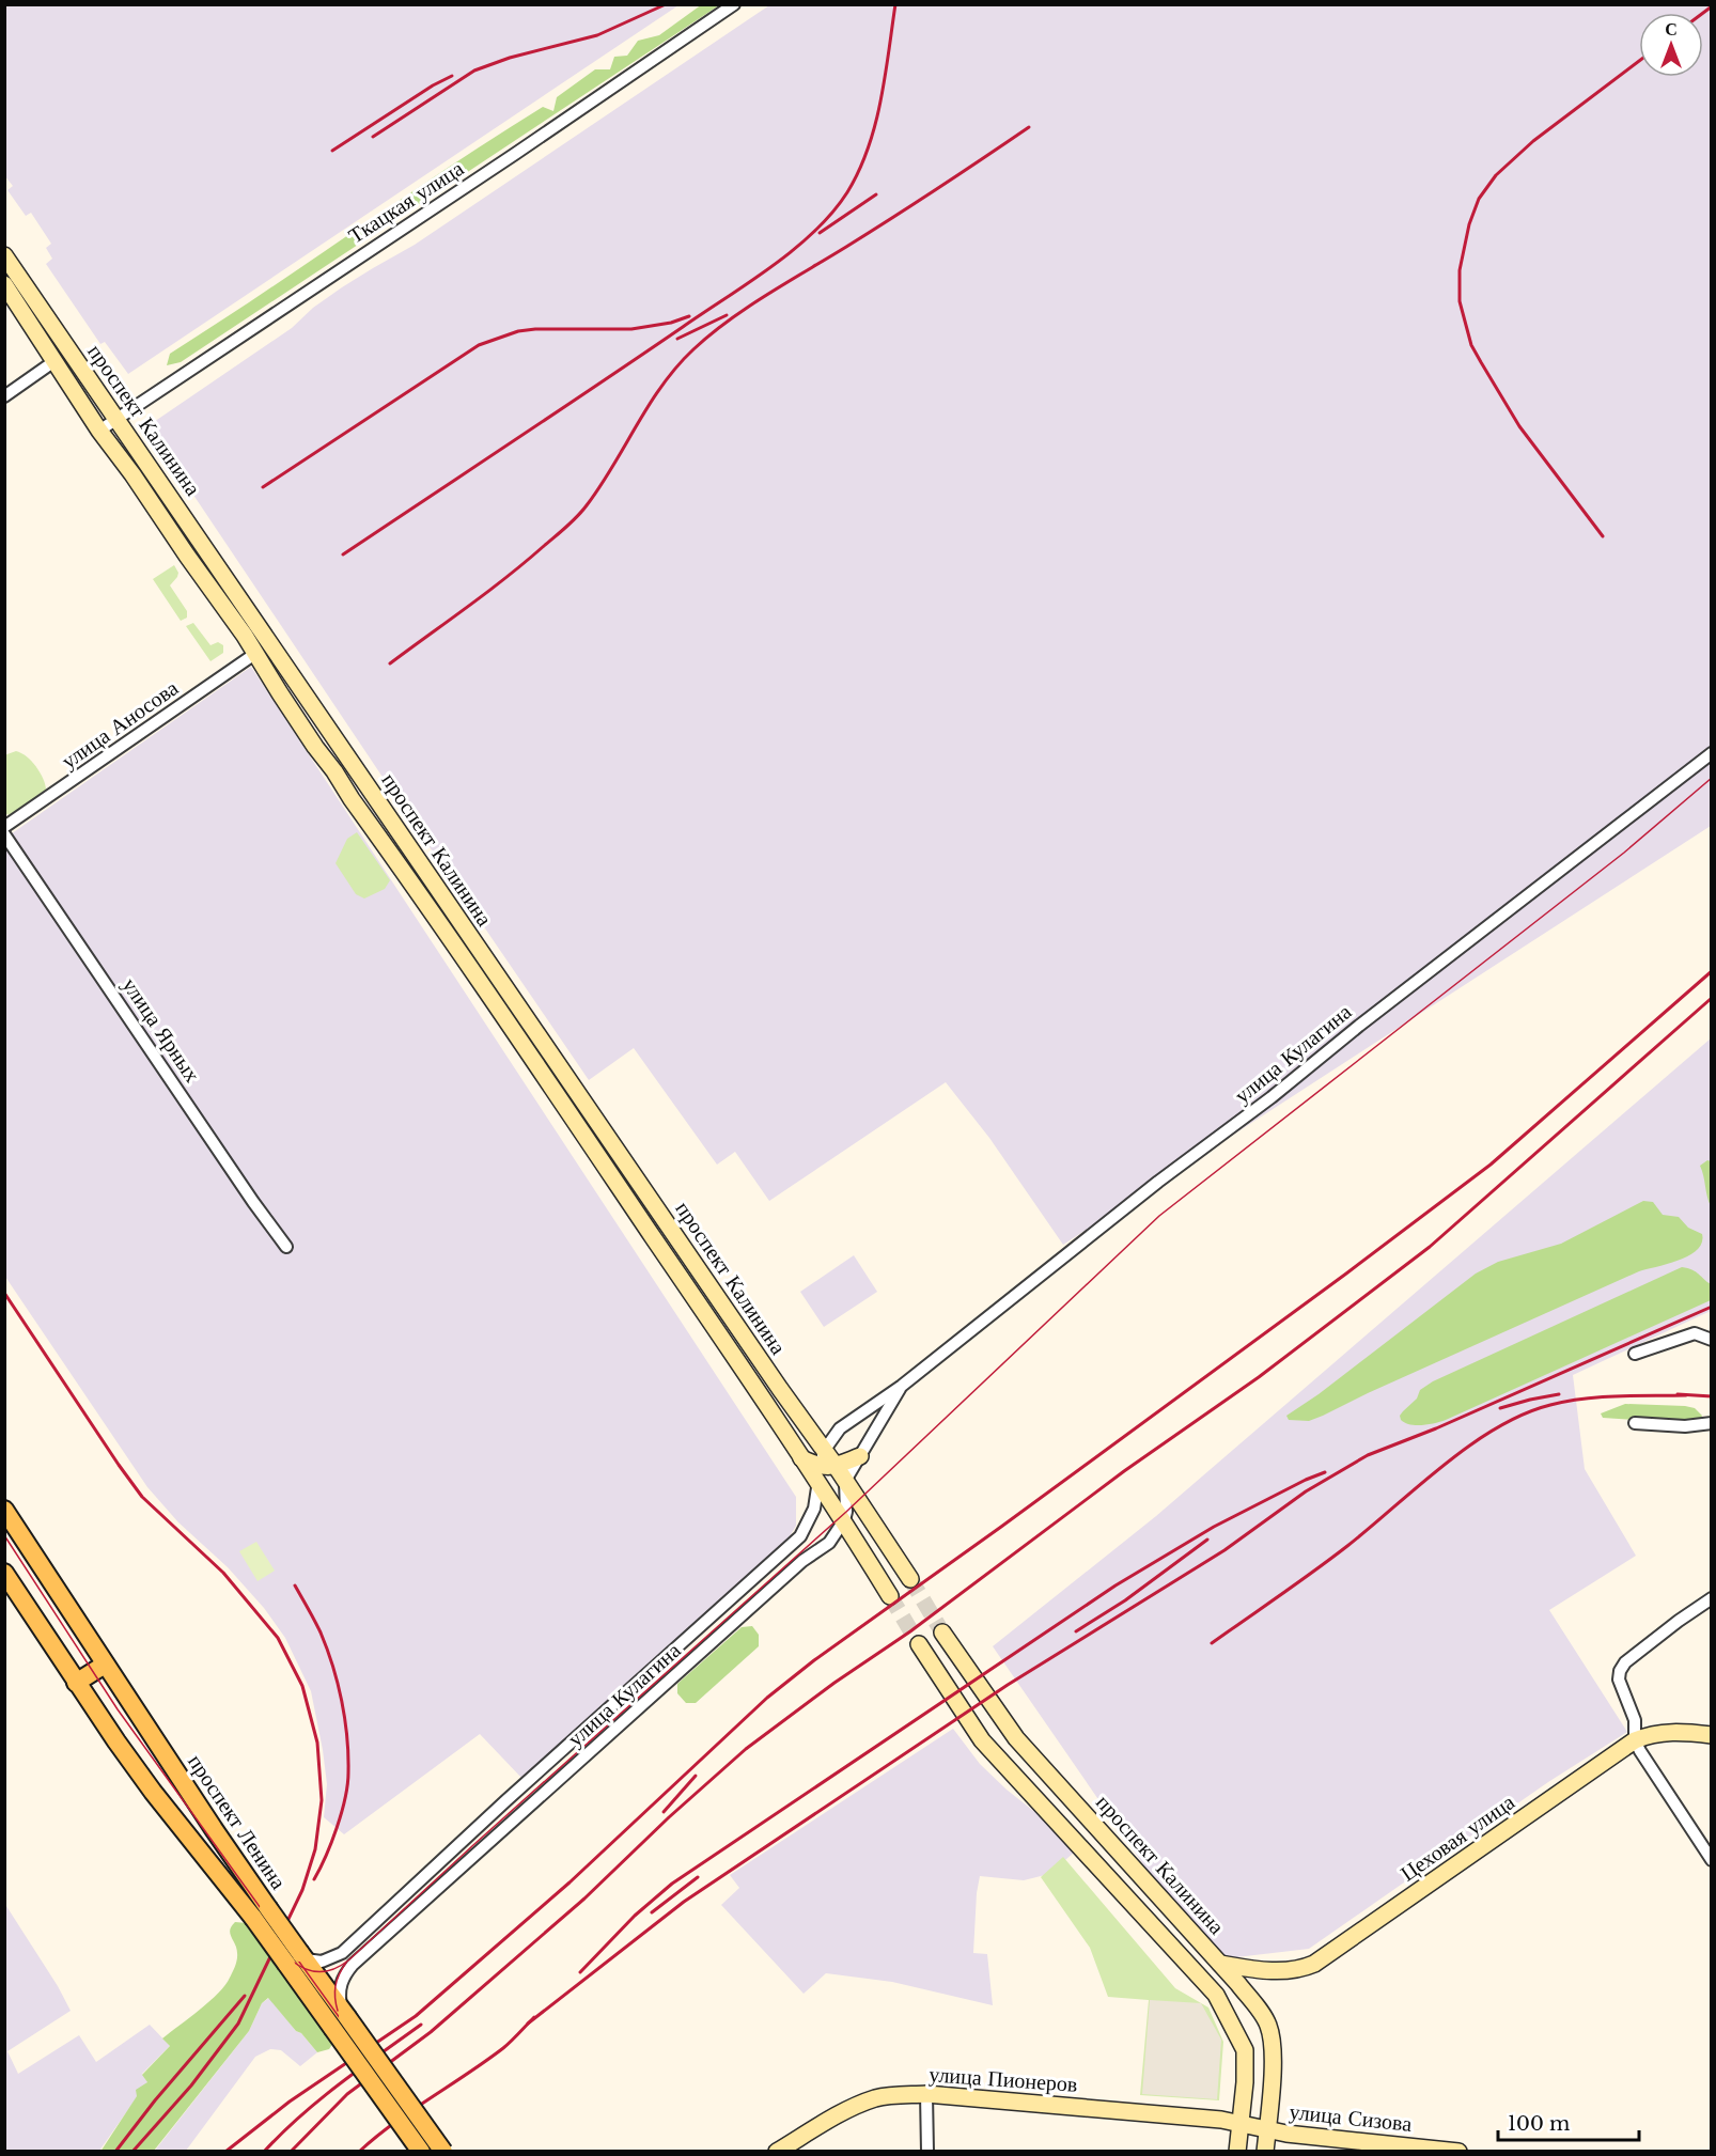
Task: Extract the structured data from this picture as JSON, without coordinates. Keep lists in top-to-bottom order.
{
  "streets": {
    "main road": [
      "проспект Калинина",
      "проспект Ленина",
      "Цеховая улица",
      "улица Пионеров",
      "улица Сизова"
    ],
    "street": [
      "Ткацкая улица",
      "улица Аносова",
      "улица Ярных",
      "улица Кулагина"
    ]
  },
  "crossings": [
    ["Ткацкая улица", "проспект Калинина"],
    ["проспект Калинина", "улица Аносова"],
    ["проспект Калинина", "улица Кулагина"],
    ["проспект Калинина", "Цеховая улица"],
    ["проспект Калинина", "улица Сизова"],
    ["улица Кулагина", "проспект Ленина"],
    ["улица Пионеров", "улица Сизова"]
  ],
  "scale_bar": "100 m",
  "north": "top"
}
